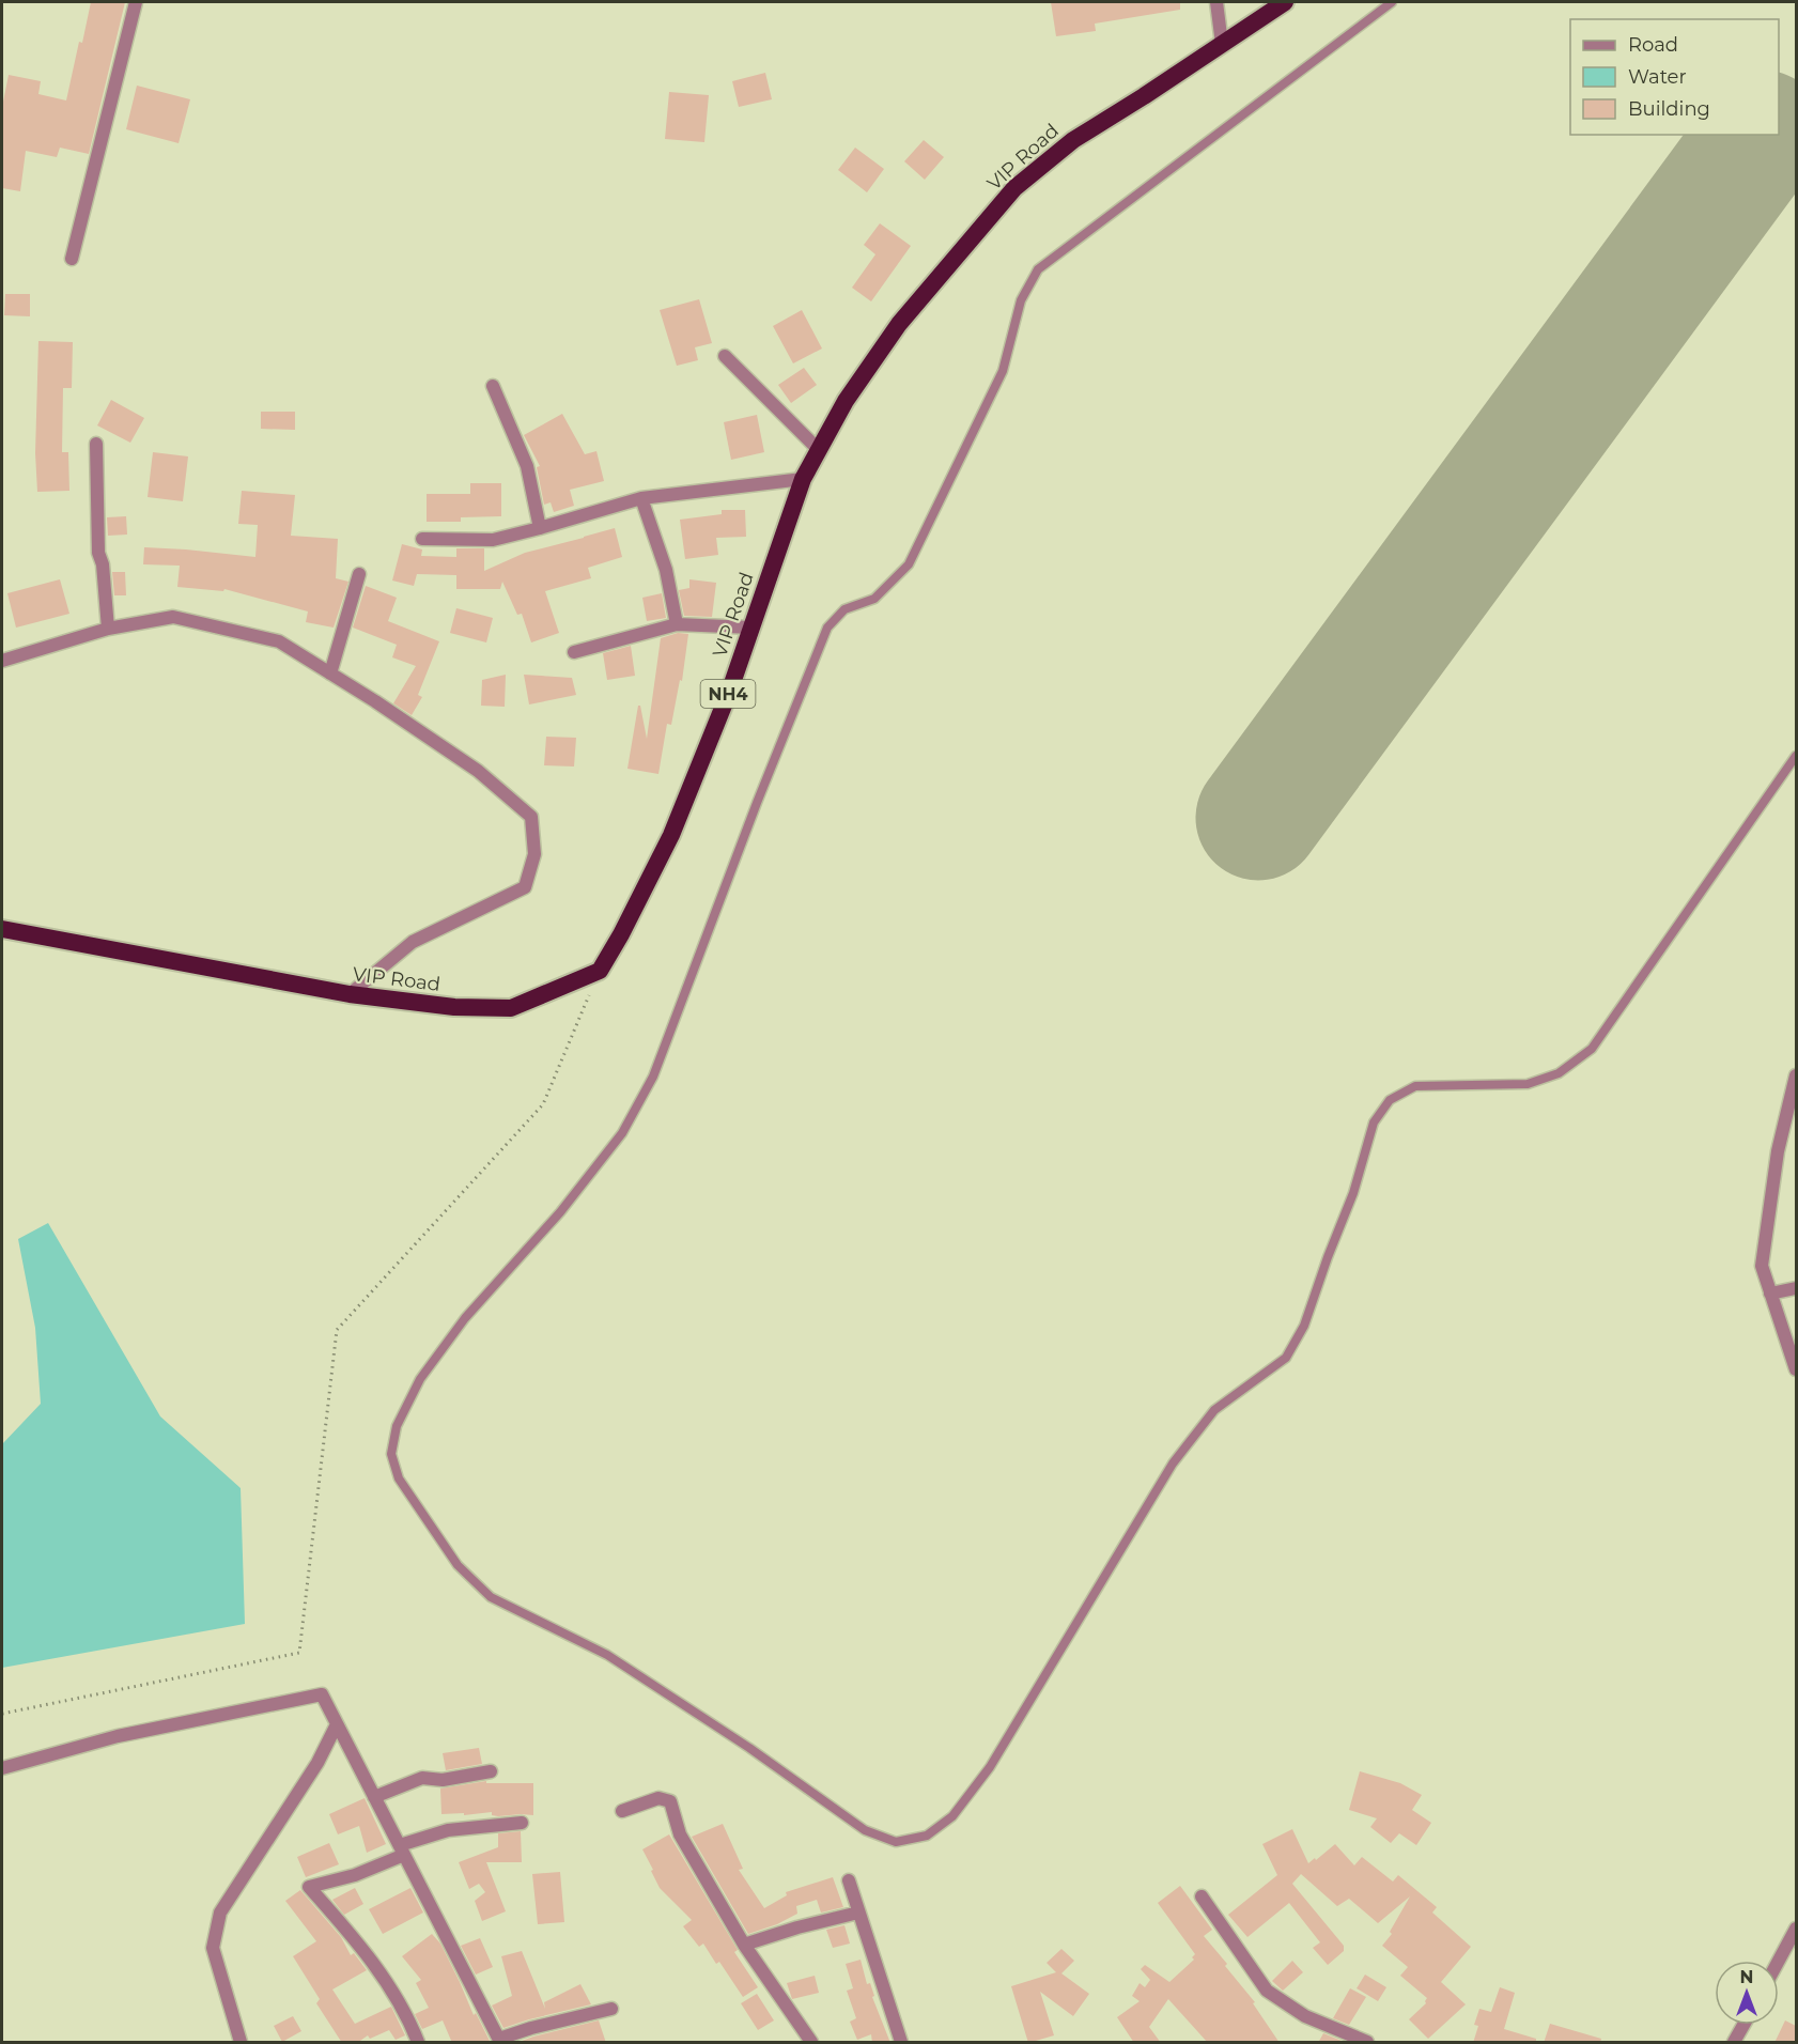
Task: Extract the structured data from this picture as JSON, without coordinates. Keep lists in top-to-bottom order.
{
  "streets": {
    "highway": ["VIP Road", "NH4"]
  },
  "legend": ["Road", "Water", "Building"],
  "north": "top"
}
